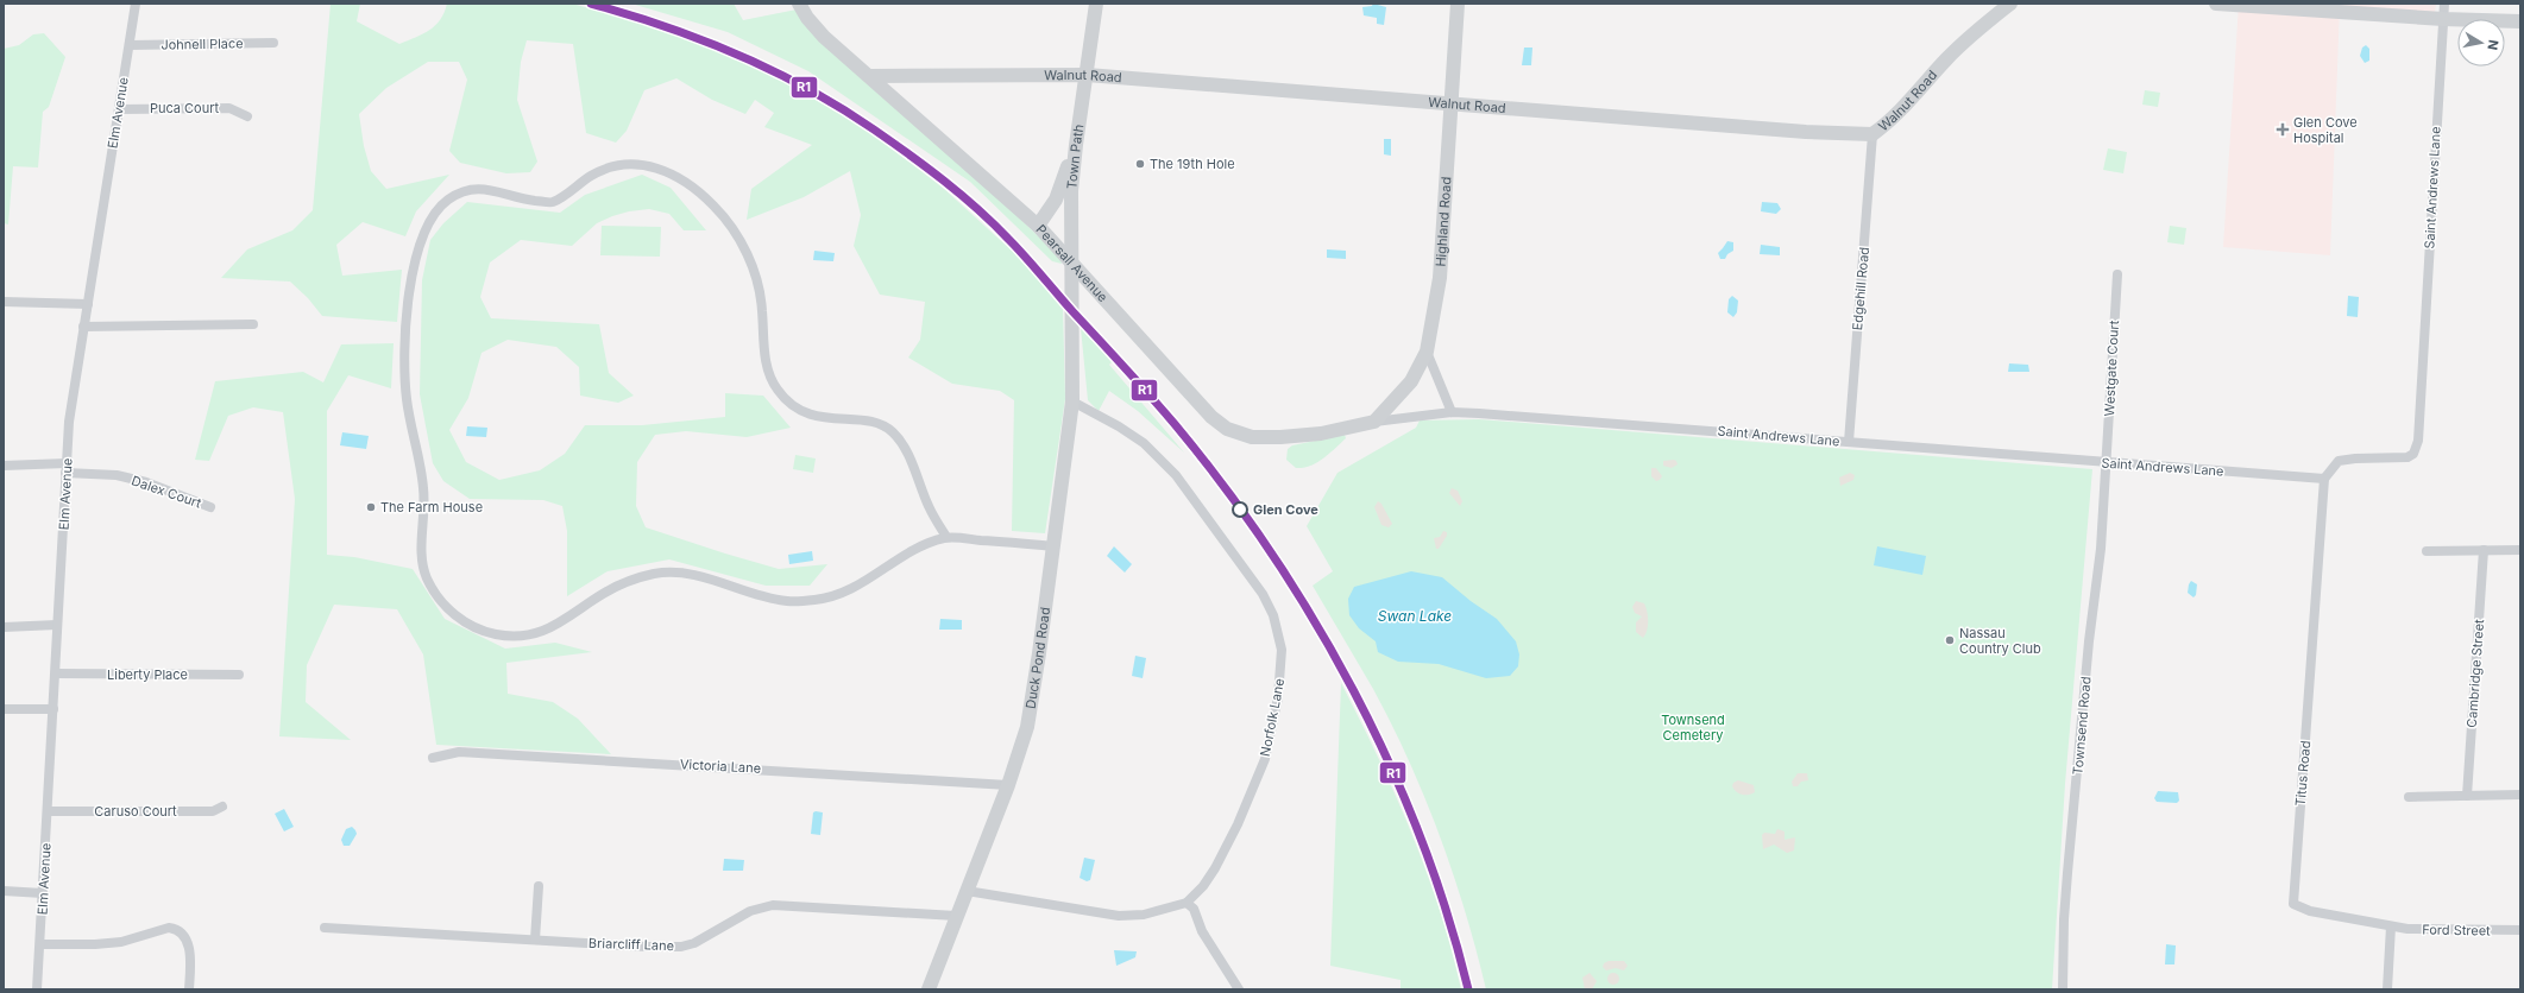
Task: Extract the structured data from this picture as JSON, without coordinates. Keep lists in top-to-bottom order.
{
  "streets": {
    "street": [
      "Johnell Place",
      "Walnut Road",
      "Puca Court",
      "Elm Avenue",
      "Town Path",
      "Saint Andrews Lane",
      "Highland Road",
      "Pearsall Avenue",
      "Edgehill Road",
      "Westgate Court",
      "Dalex Court",
      "Duck Pond Road",
      "Cambridge Street",
      "Liberty Place",
      "Norfolk Lane",
      "Townsend Road",
      "Victoria Lane",
      "Titus Road",
      "Caruso Court",
      "Ford Street",
      "Briarcliff Lane"
    ]
  },
  "crossings": [
    ["Johnell Place", "Elm Avenue"],
    ["Walnut Road", "Town Path"],
    ["Walnut Road", "Highland Road"],
    ["Walnut Road", "Pearsall Avenue"],
    ["Walnut Road", "Edgehill Road"],
    ["Puca Court", "Elm Avenue"],
    ["Elm Avenue", "Dalex Court"],
    ["Elm Avenue", "Liberty Place"],
    ["Elm Avenue", "Caruso Court"],
    ["Town Path", "Pearsall Avenue"],
    ["Town Path", "Duck Pond Road"],
    ["Saint Andrews Lane", "Highland Road"],
    ["Saint Andrews Lane", "Pearsall Avenue"],
    ["Saint Andrews Lane", "Edgehill Road"],
    ["Saint Andrews Lane", "Westgate Court"],
    ["Saint Andrews Lane", "Townsend Road"],
    ["Saint Andrews Lane", "Titus Road"],
    ["Highland Road", "Pearsall Avenue"],
    ["Westgate Court", "Townsend Road"],
    ["Duck Pond Road", "Norfolk Lane"],
    ["Duck Pond Road", "Victoria Lane"],
    ["Duck Pond Road", "Briarcliff Lane"],
    ["Titus Road", "Ford Street"]
  ],
  "water": ["Swan Lake"],
  "parks": ["Townsend Cemetery"],
  "places": {
    "health": ["Glen Cove Hospital"],
    "other": [
      "The 19th Hole",
      "The Farm House",
      "Glen Cove",
      "Nassau Country Club"
    ]
  },
  "lines": ["transit line R1"],
  "north": "right"
}
